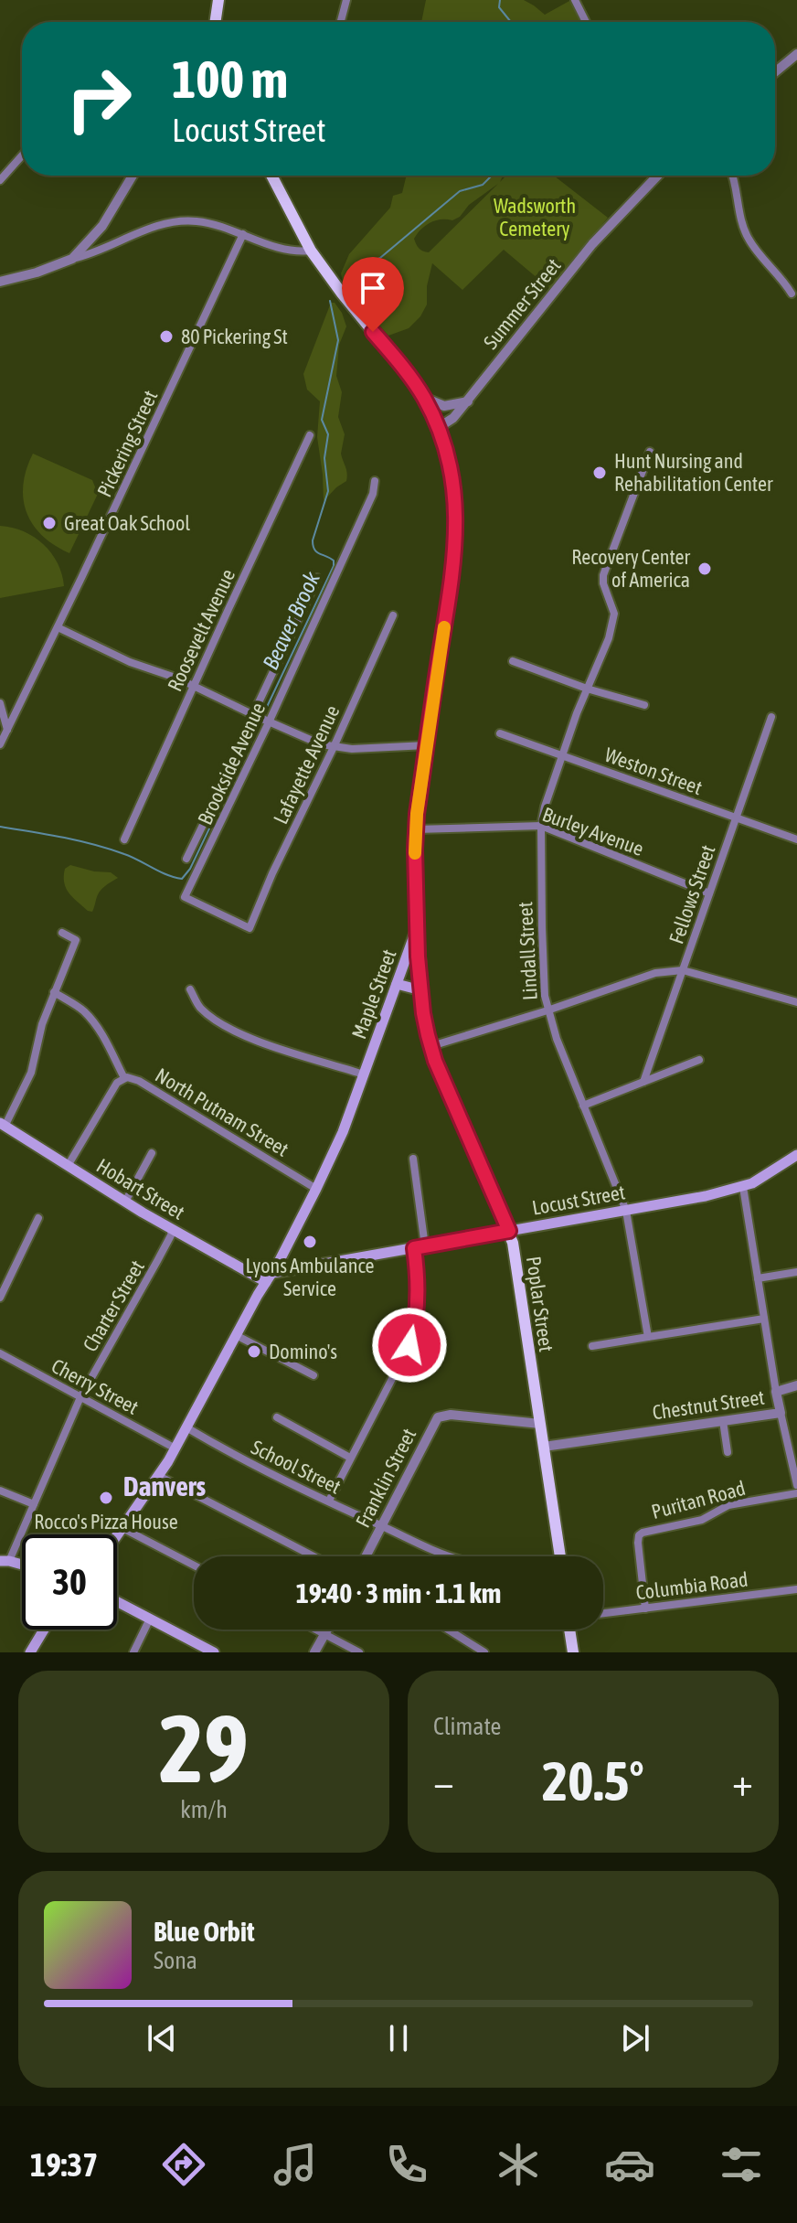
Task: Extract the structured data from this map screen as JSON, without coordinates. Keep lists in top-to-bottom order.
{
  "streets": {
    "main road": [
      "Maple Street",
      "Hobart Street",
      "Locust Street",
      "Poplar Street"
    ],
    "street": [
      "Summer Street",
      "Pickering Street",
      "Roosevelt Avenue",
      "Brookside Avenue",
      "Lafayette Avenue",
      "Weston Street",
      "Burley Avenue",
      "Fellows Street",
      "Lindall Street",
      "North Putnam Street",
      "Charter Street",
      "Cherry Street",
      "Chestnut Street",
      "School Street",
      "Franklin Street",
      "Puritan Road",
      "Columbia Road"
    ]
  },
  "crossings": [
    ["Summer Street", "Maple Street"],
    ["Brookside Avenue", "Lafayette Avenue"],
    ["Weston Street", "Fellows Street"],
    ["Weston Street", "Lindall Street"],
    ["Burley Avenue", "Fellows Street"],
    ["Burley Avenue", "Lindall Street"],
    ["Burley Avenue", "Maple Street"],
    ["Lindall Street", "Locust Street"],
    ["Maple Street", "North Putnam Street"],
    ["Maple Street", "Hobart Street"],
    ["Maple Street", "Locust Street"],
    ["Maple Street", "Poplar Street"],
    ["Maple Street", "Cherry Street"],
    ["Maple Street", "School Street"],
    ["North Putnam Street", "Hobart Street"],
    ["Hobart Street", "Locust Street"],
    ["Hobart Street", "Charter Street"],
    ["Locust Street", "Poplar Street"],
    ["Locust Street", "Chestnut Street"],
    ["Poplar Street", "Chestnut Street"],
    ["Poplar Street", "Franklin Street"],
    ["Charter Street", "Cherry Street"],
    ["School Street", "Franklin Street"],
    ["Puritan Road", "Columbia Road"]
  ],
  "districts": ["Danvers"],
  "water": ["Beaver Brook"],
  "parks": ["Wadsworth Cemetery"],
  "places": [
    "80 Pickering St",
    "Hunt Nursing and Rehabilitation Center",
    "Great Oak School",
    "Recovery Center of America",
    "Lyons Ambulance Service",
    "Domino's",
    "Rocco's Pizza House"
  ],
  "page": {
    "turn": ["100 m", "Locust Street"],
    "limit": "30",
    "trip": "19:40 · 3 min · 1.1 km",
    "tile": [
      ["29", "km/h"],
      "Climate"
    ],
    "heat": ["−", "20.5°", "+"],
    "song": ["Blue Orbit", "Sona"],
    "tabs": "19:37"
  }
}
